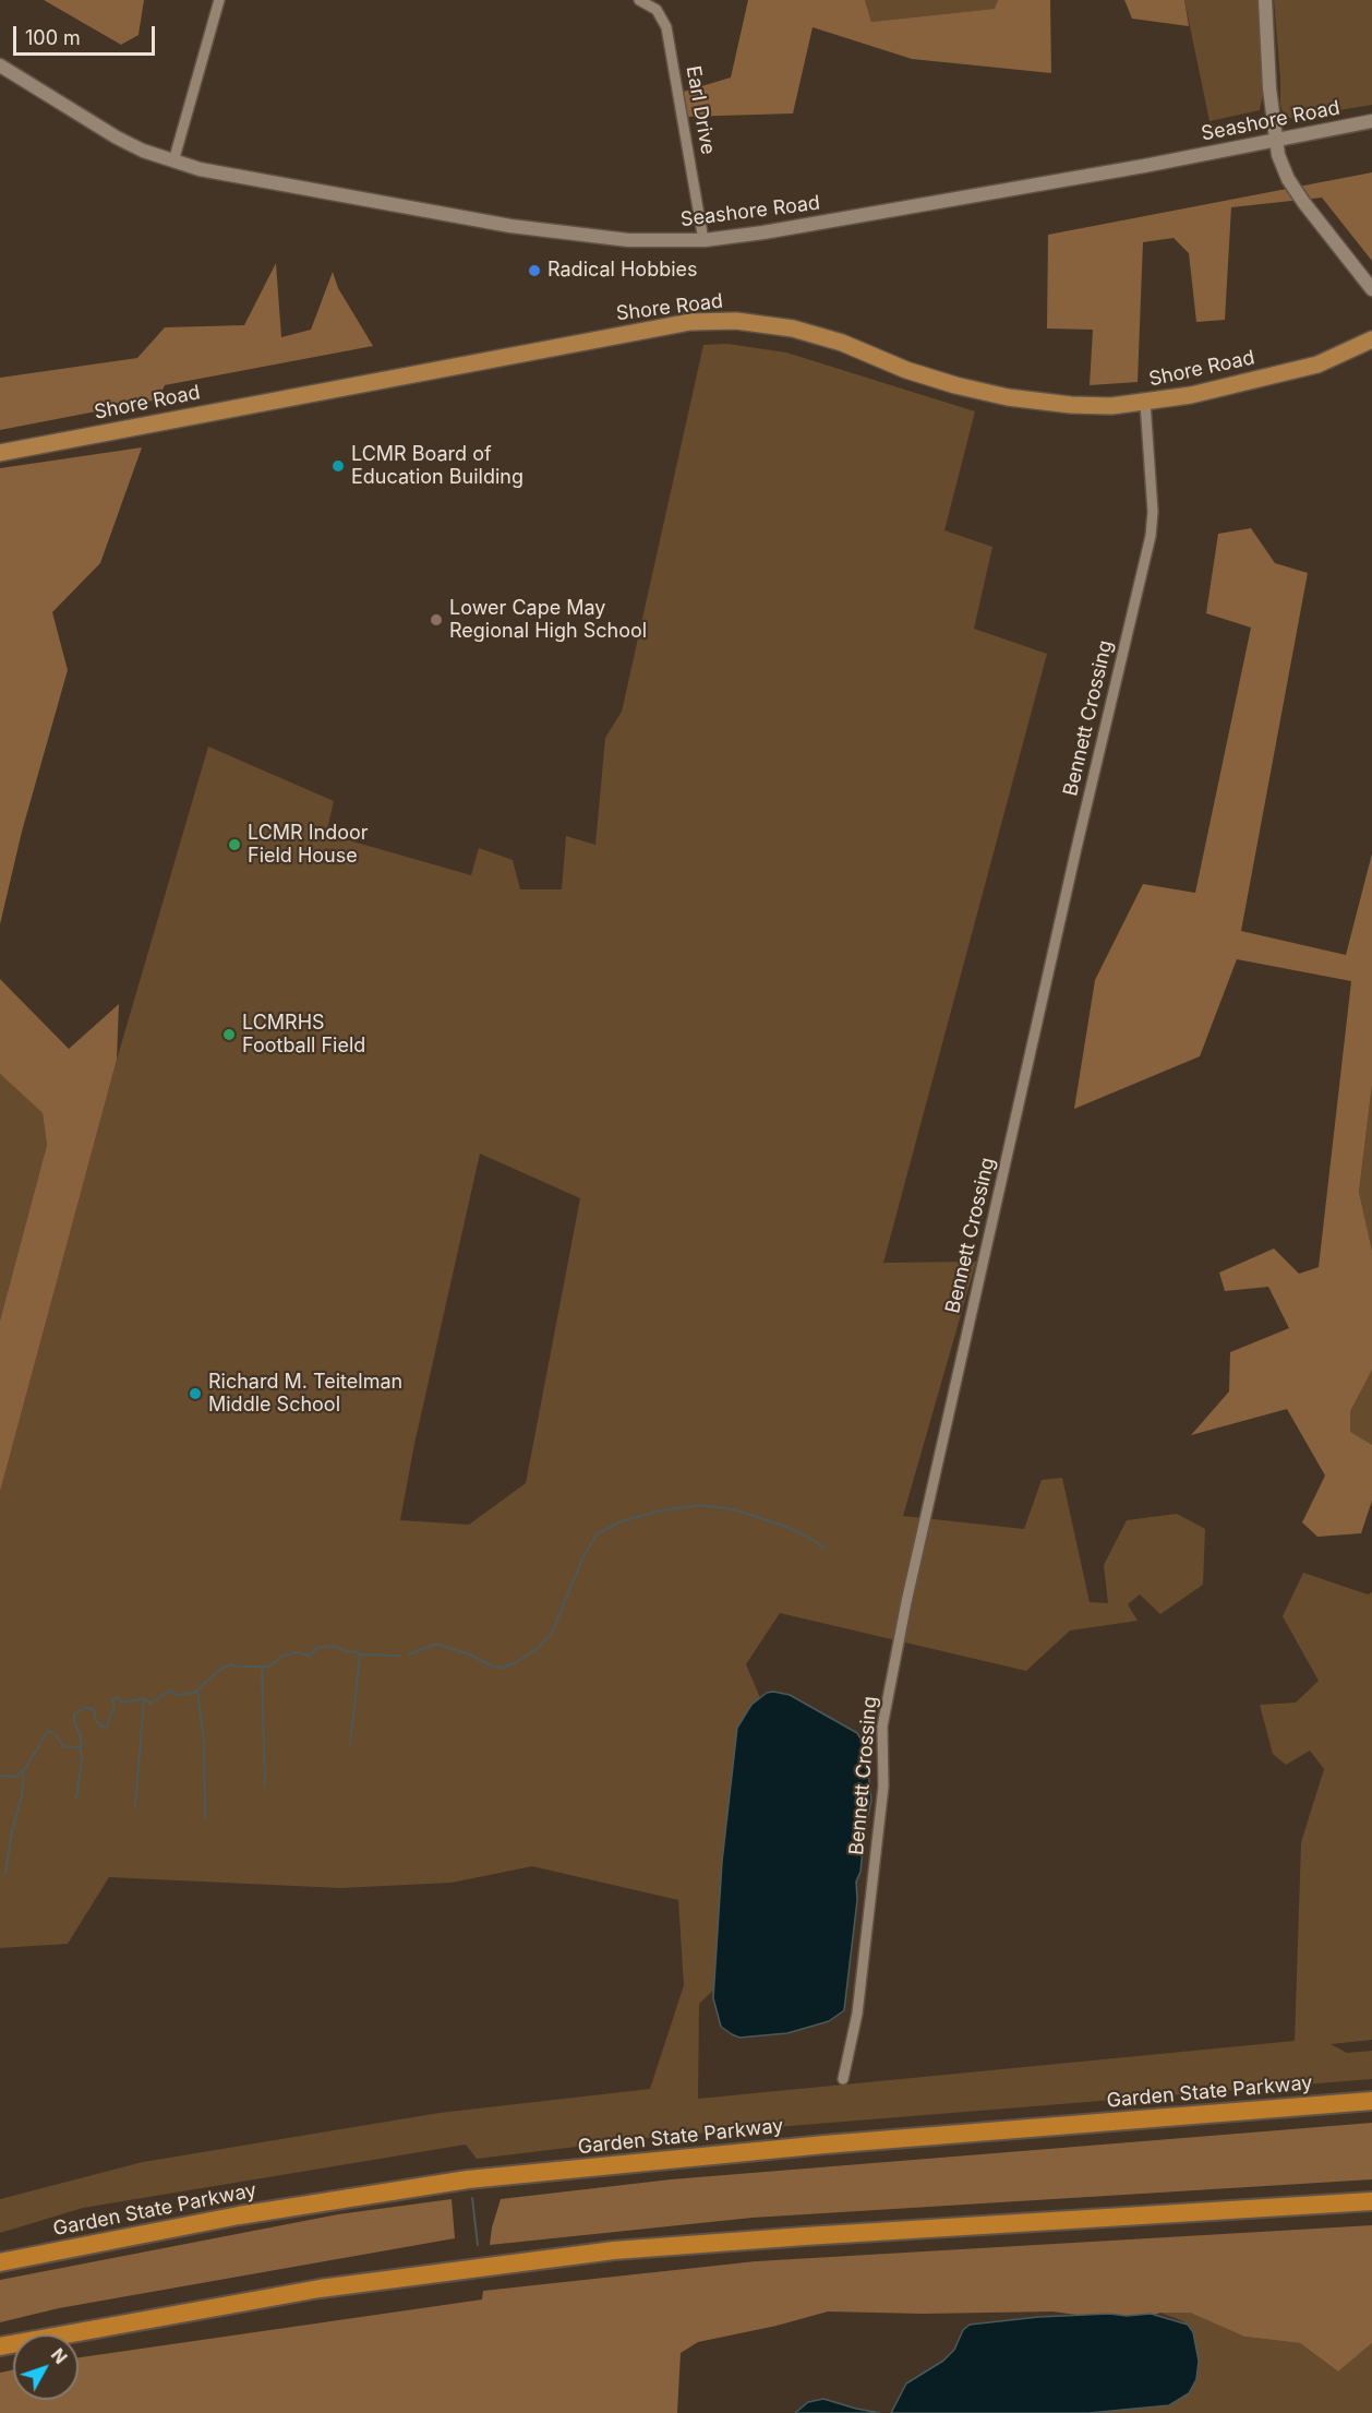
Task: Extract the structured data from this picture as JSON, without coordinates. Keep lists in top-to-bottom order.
{
  "streets": {
    "highway": ["Garden State Parkway"],
    "main road": ["Shore Road"],
    "street": ["Earl Drive", "Seashore Road", "Bennett Crossing"]
  },
  "crossings": [
    ["Earl Drive", "Seashore Road"],
    ["Shore Road", "Bennett Crossing"]
  ],
  "places": [
    "Radical Hobbies",
    "LCMR Board of Education Building",
    "Lower Cape May Regional High School",
    "LCMR Indoor Field House",
    "LCMRHS Football Field",
    "Richard M. Teitelman Middle School"
  ],
  "scale_bar": "100 m",
  "north": "top right"
}
